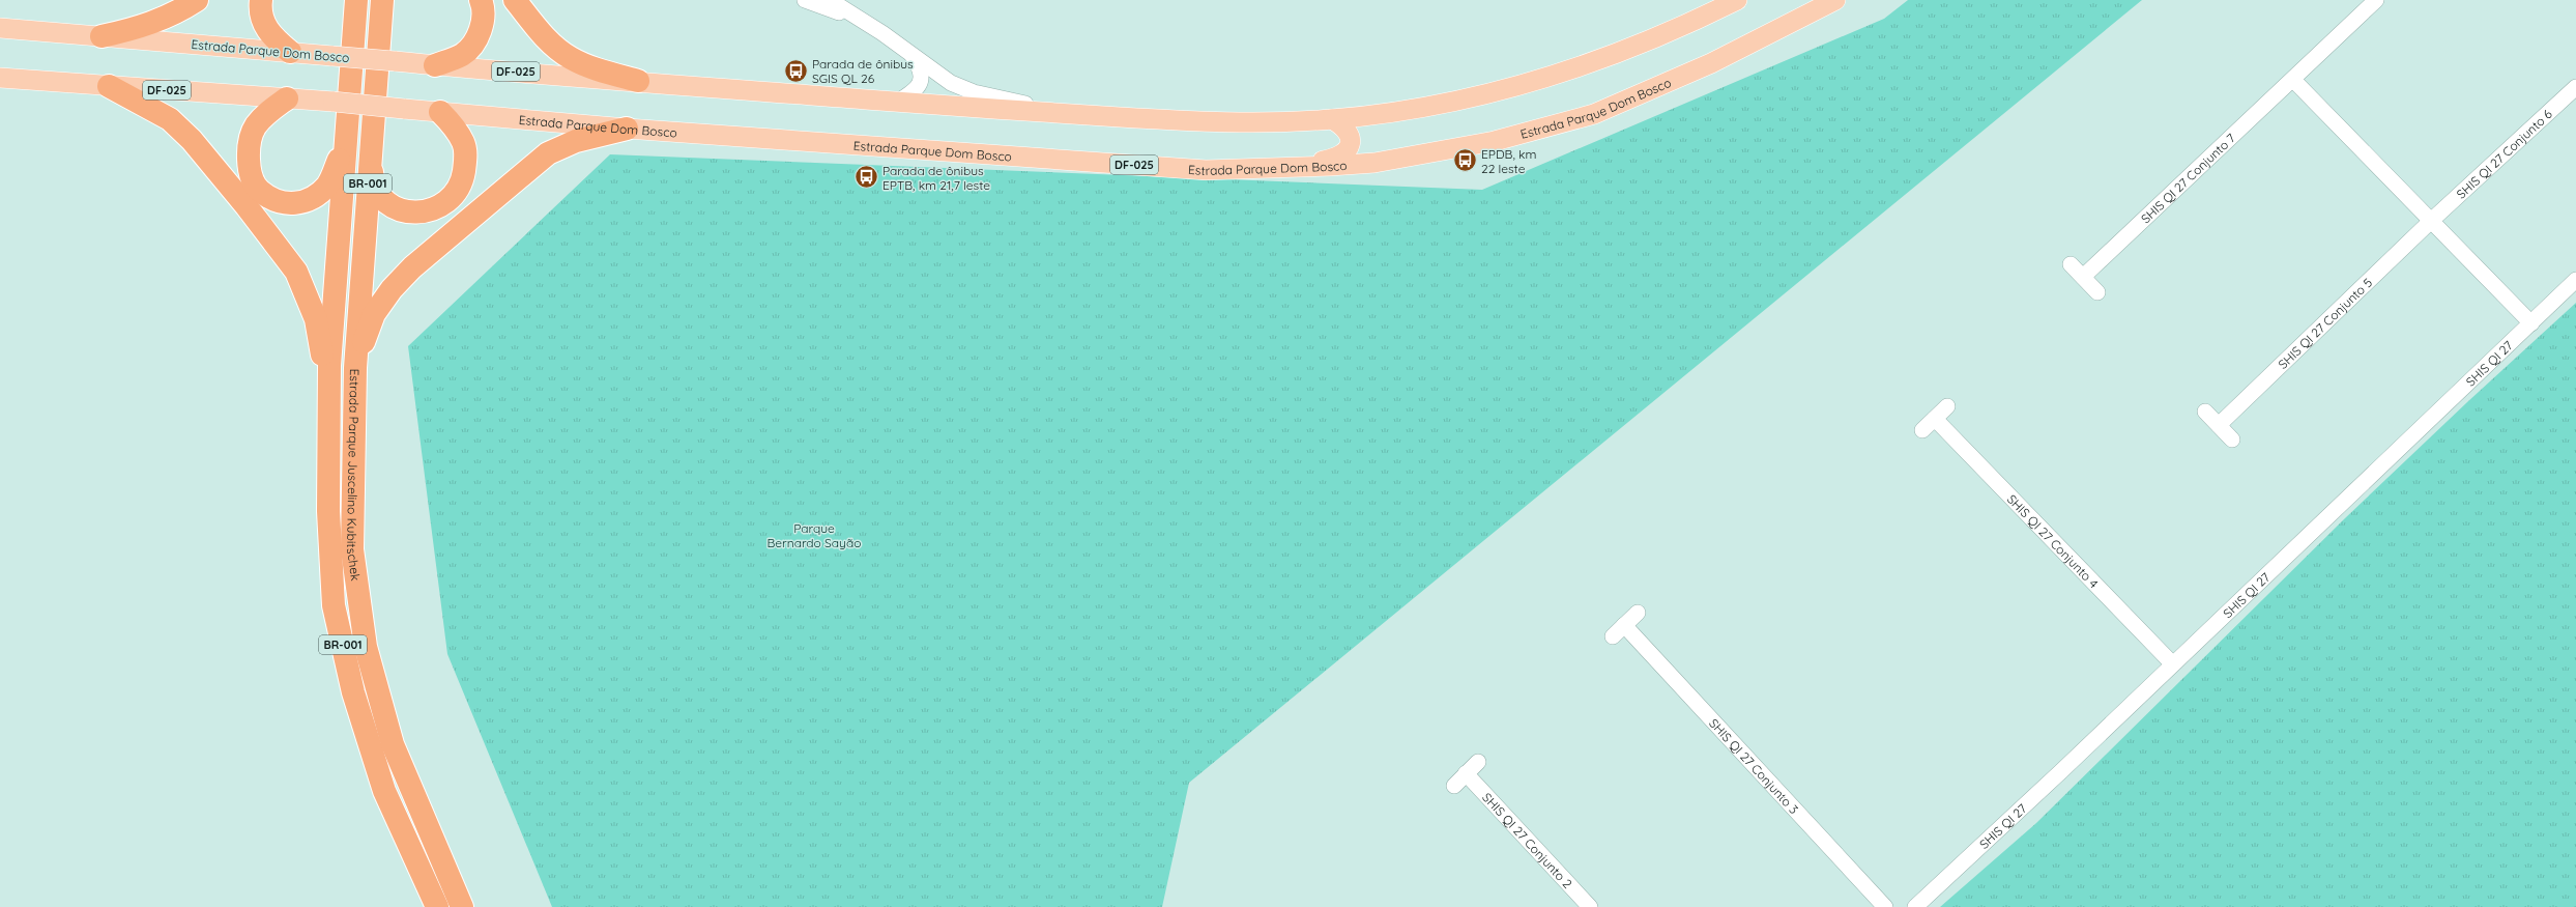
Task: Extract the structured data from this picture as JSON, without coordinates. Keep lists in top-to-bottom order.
{
  "streets": {
    "highway": ["BR-001", "Estrada Parque Juscelino Kubitschek"],
    "main road": ["Estrada Parque Dom Bosco", "DF-025"],
    "street": [
      "SHIS QI 27 Conjunto 6",
      "SHIS QI 27 Conjunto 7",
      "SHIS QI 27 Conjunto 5",
      "SHIS QI 27",
      "SHIS QI 27 Conjunto 4",
      "SHIS QI 27 Conjunto 3",
      "SHIS QI 27 Conjunto 2"
    ]
  },
  "crossings": [
    ["SHIS QI 27 Conjunto 6", "SHIS QI 27 Conjunto 5"],
    ["SHIS QI 27", "SHIS QI 27 Conjunto 4"]
  ],
  "parks": ["Parque Bernardo Sayão"],
  "places": {
    "bus stop": ["Parada de ônibus SGIS QL 26", "EPDB, km 22 leste", "Parada de ônibus EPTB, km 21,7 leste"]
  }
}
